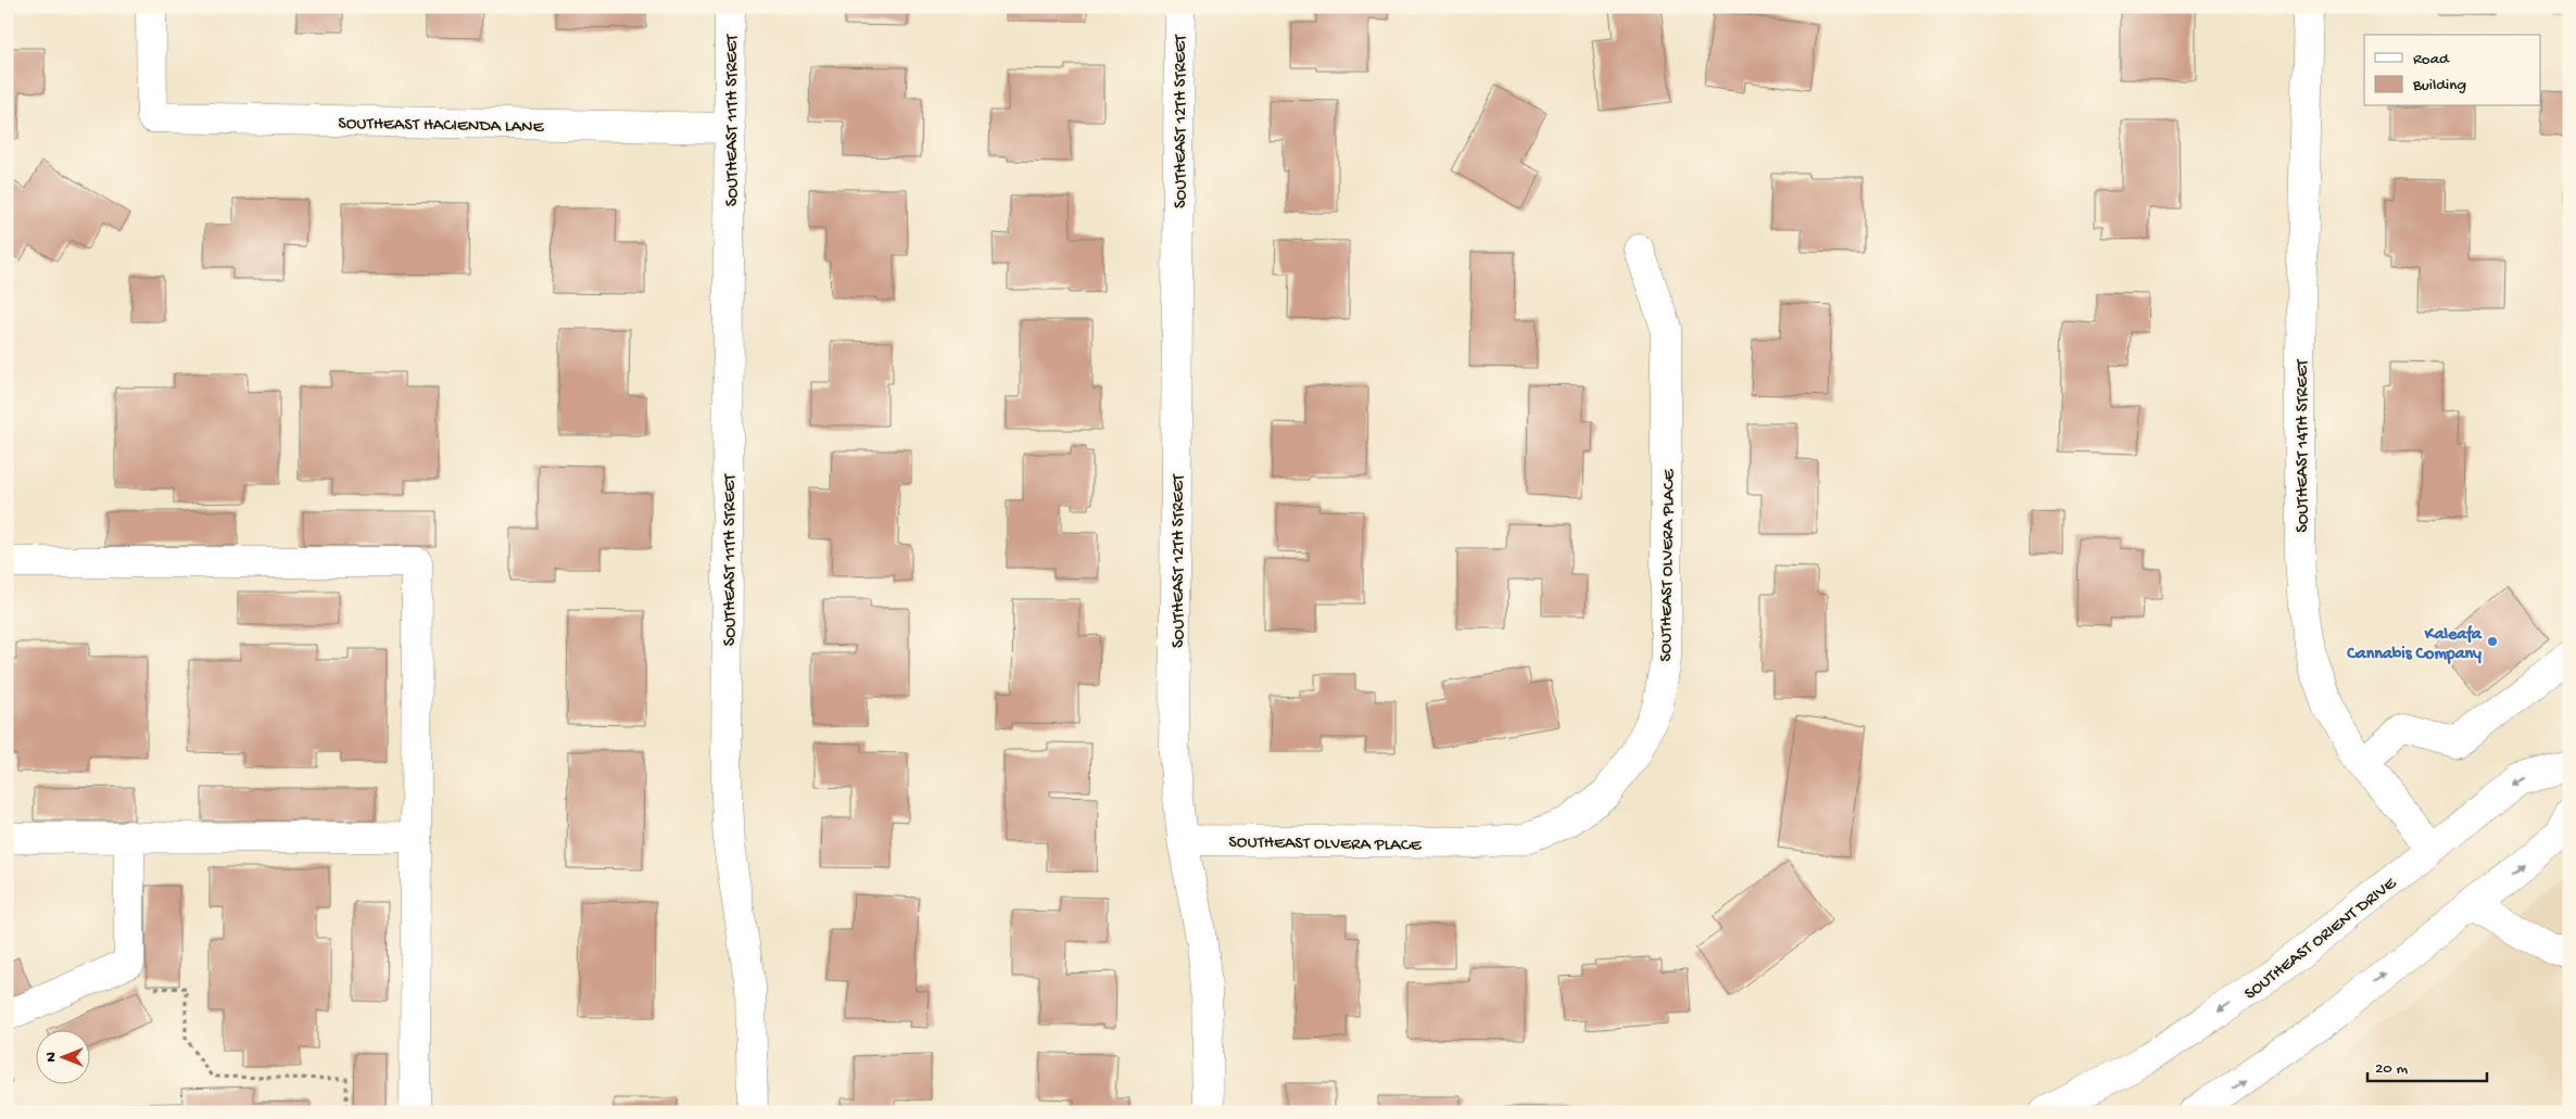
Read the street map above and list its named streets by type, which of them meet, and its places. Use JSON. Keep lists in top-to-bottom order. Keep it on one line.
{"streets":{"street":["SOUTHEAST 11TH STREET","SOUTHEAST 12TH STREET","SOUTHEAST HACIENDA LANE","SOUTHEAST 14TH STREET","SOUTHEAST OLVERA PLACE","SOUTHEAST ORIENT DRIVE"]},"crossings":[["SOUTHEAST 11TH STREET","SOUTHEAST HACIENDA LANE"],["SOUTHEAST 12TH STREET","SOUTHEAST OLVERA PLACE"],["SOUTHEAST 14TH STREET","SOUTHEAST ORIENT DRIVE"]],"places":["Kaleafa Cannabis Company"],"legend":["Road","Building"],"scale_bar":"20 m","north":"left"}
